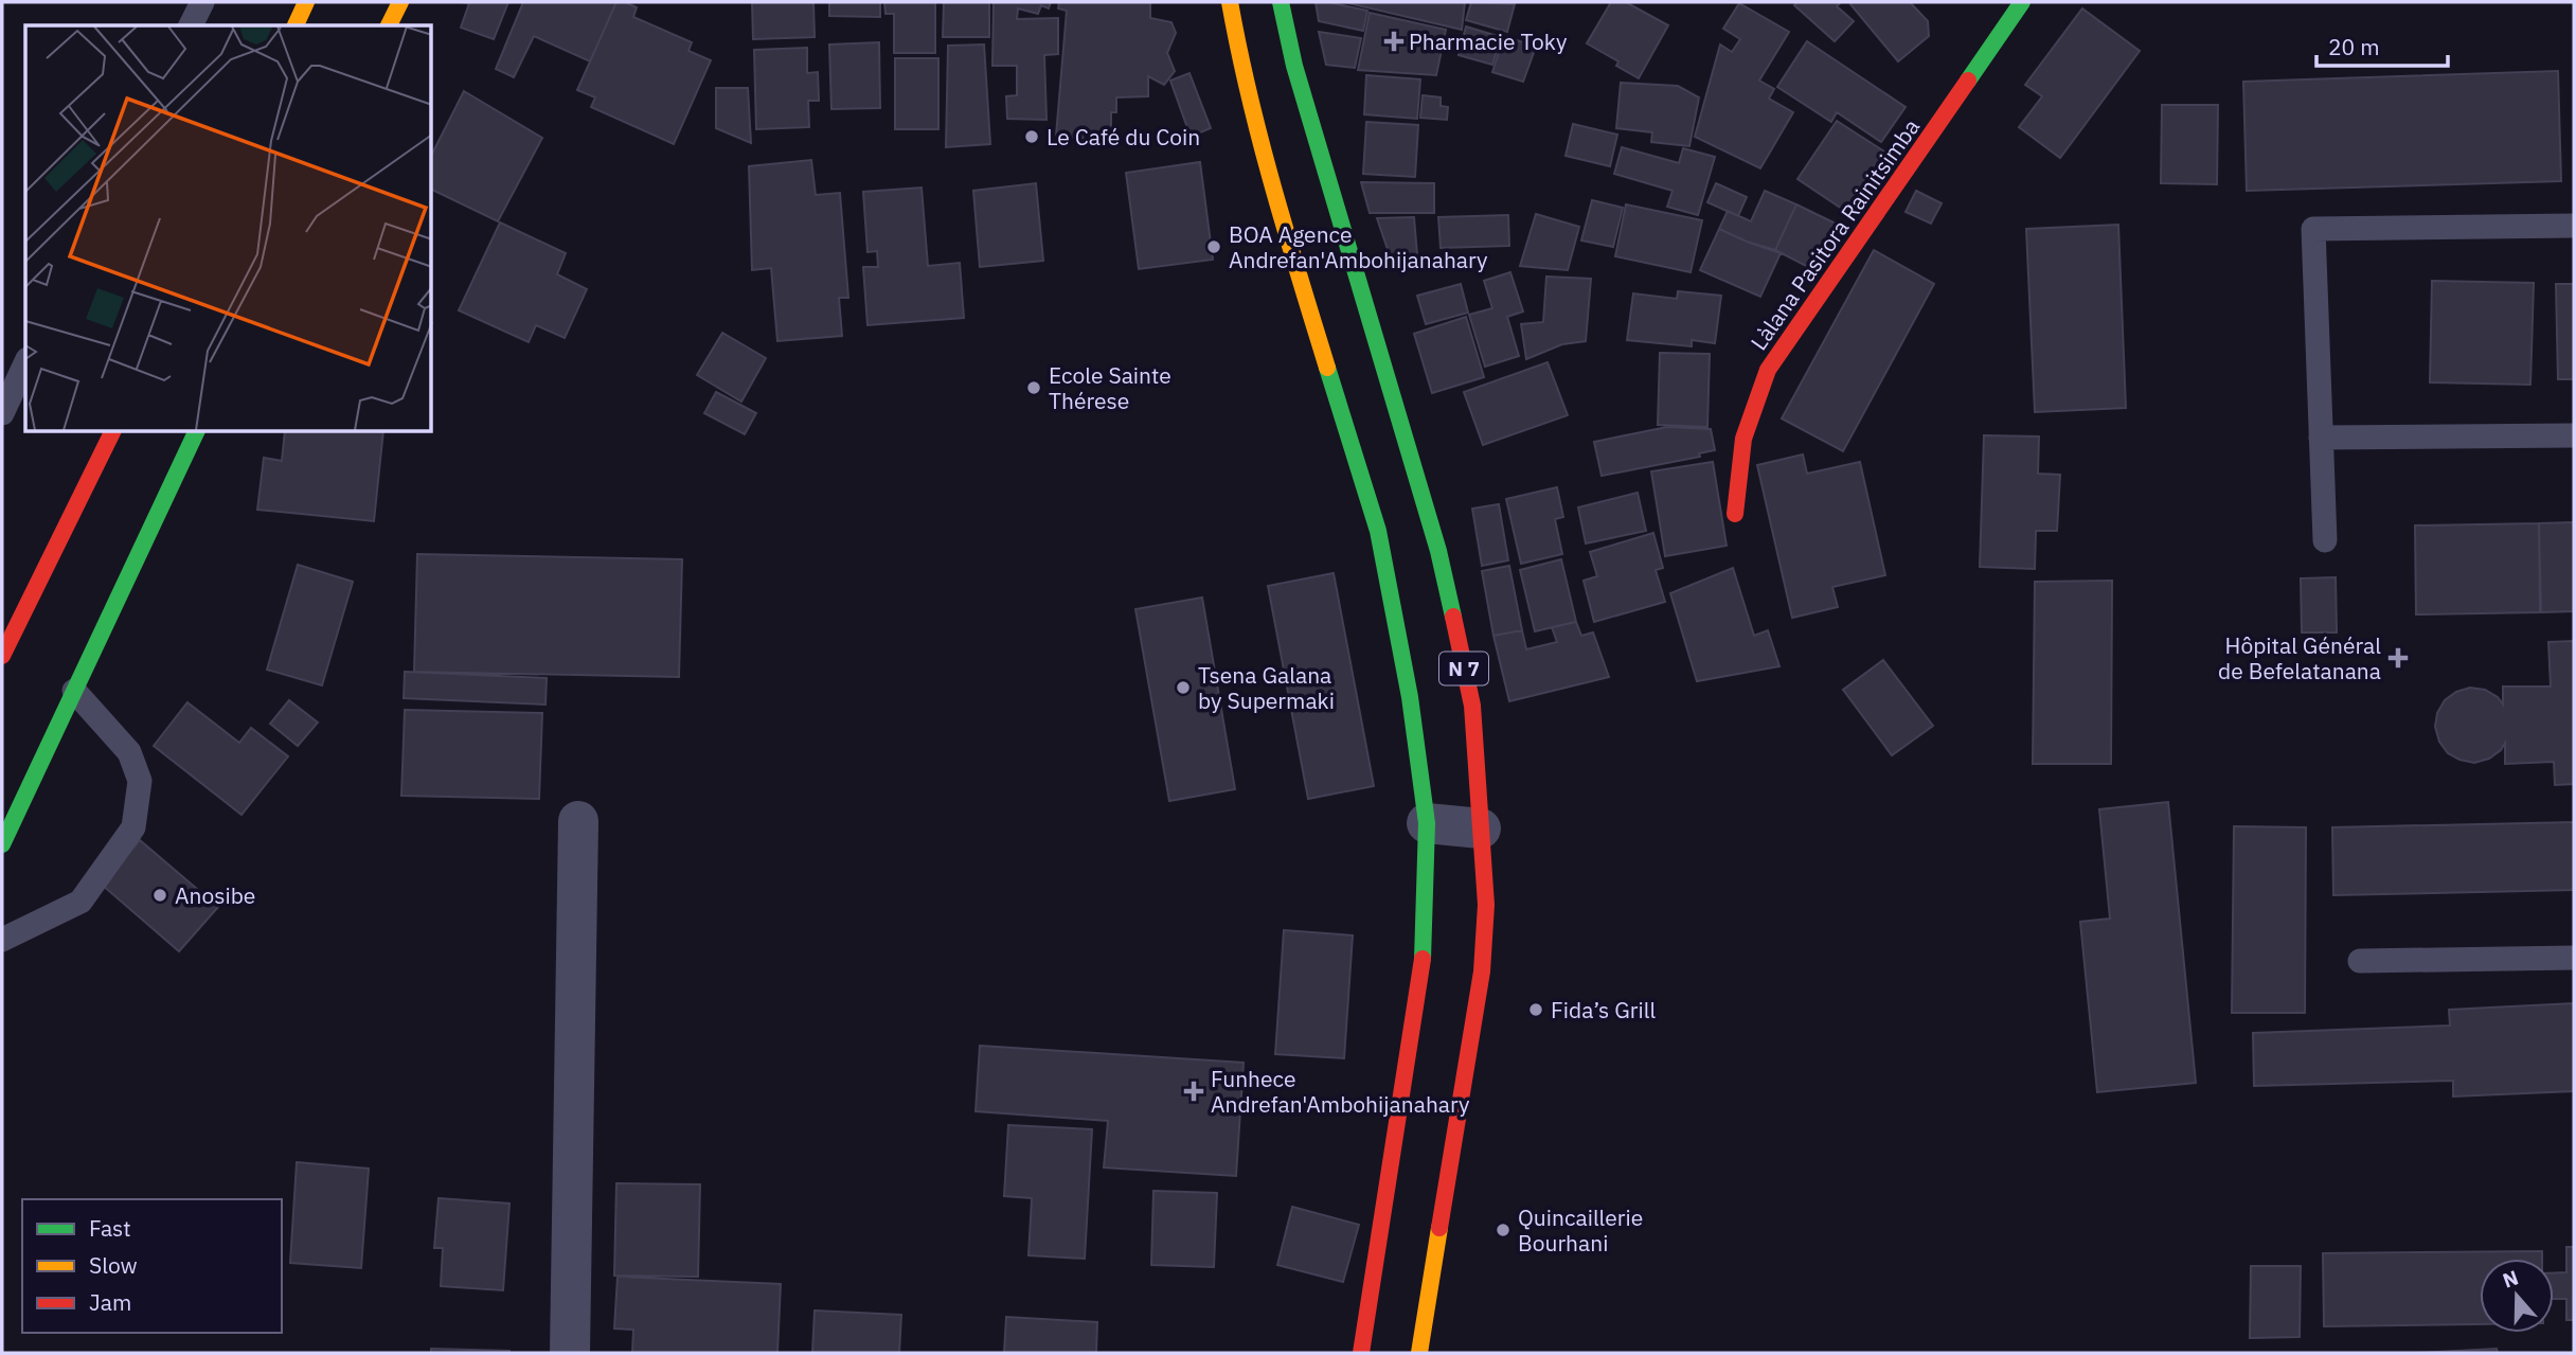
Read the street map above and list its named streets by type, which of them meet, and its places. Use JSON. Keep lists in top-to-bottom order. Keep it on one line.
{"streets":{"main road":["Làlana Pasitora Rainitsimba","N 7"]},"places":{"health":["Pharmacie Toky","Hôpital Général de Befelatanana","Funhece Andrefan'Ambohijanahary"],"other":["Le Café du Coin","BOA Agence Andrefan'Ambohijanahary","Ecole Sainte Thérese","Tsena Galana by Supermaki","Anosibe","Fida’s Grill","Quincaillerie Bourhani"]},"legend":["Fast","Slow","Jam"],"scale_bar":"20 m","north":"top"}
